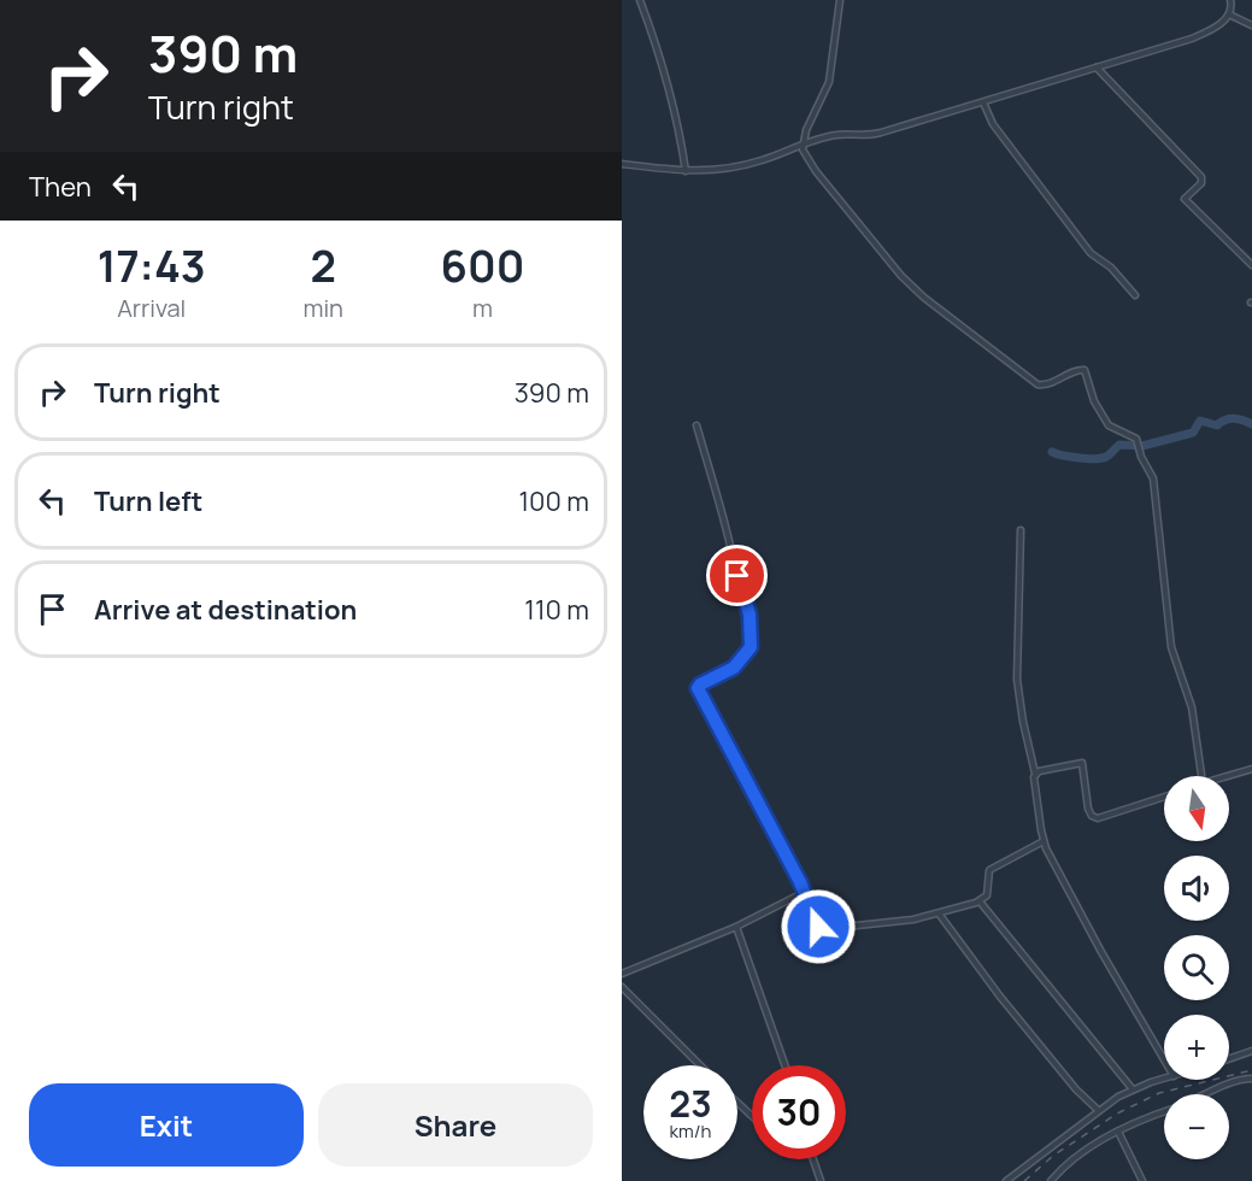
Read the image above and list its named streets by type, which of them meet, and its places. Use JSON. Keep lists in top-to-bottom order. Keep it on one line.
{"north":"bottom","page":{"turn":["390 m","Turn right"],"then":"Then","eta":["17:43","Arrival","2","min","600","m"],"list":[{"name":"Turn right","value":"390 m"},{"name":"Turn left","value":"100 m"},{"name":"Arrive at destination","value":"110 m"}],"map_buttons":["+","−"],"speed":"23 km/h","limit":"30","buttons":["Exit","Share"]}}
